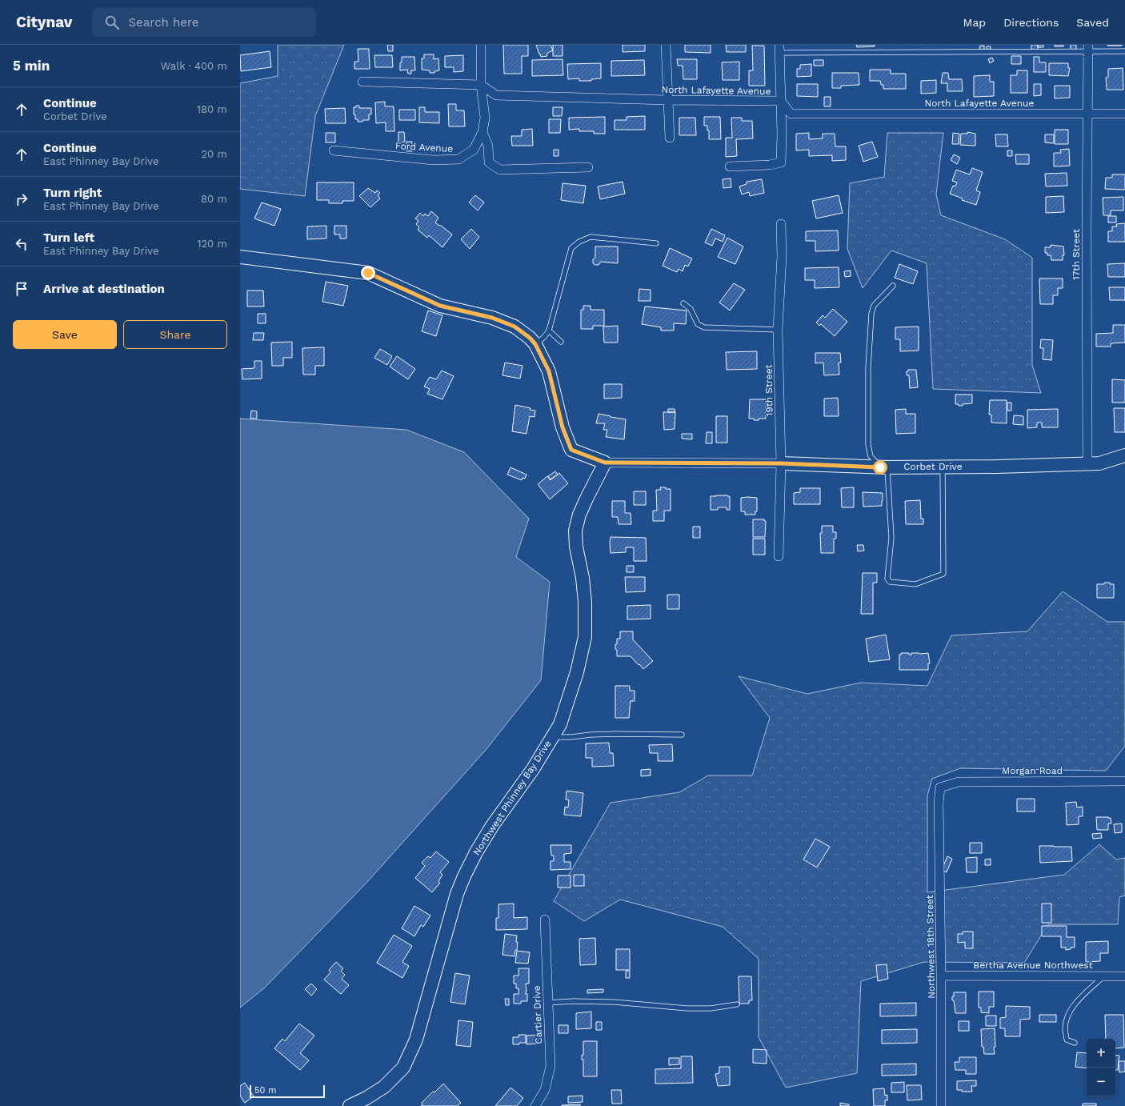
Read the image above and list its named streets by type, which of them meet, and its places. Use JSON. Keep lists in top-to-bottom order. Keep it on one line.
{"streets":{"street":["North Lafayette Avenue","Ford Avenue","17th Street","19th Street","Corbet Drive","Morgan Road","Northwest Phinney Bay Drive","Northwest 18th Street","Bertha Avenue Northwest","Cartier Drive"]},"crossings":[["North Lafayette Avenue","17th Street"],["17th Street","Corbet Drive"],["19th Street","Corbet Drive"],["Corbet Drive","Northwest Phinney Bay Drive"],["Morgan Road","Northwest 18th Street"],["Northwest 18th Street","Bertha Avenue Northwest"]],"scale_bar":"50 m","page":{"header":"Citynav","search":"Search here","nav":["Map","Directions","Saved"],"heading":["5 min","Walk · 400 m"],"list":[["Continue","Corbet Drive","180 m"],["Continue","East Phinney Bay Drive","20 m"],["Turn right","East Phinney Bay Drive","80 m"],["Turn left","East Phinney Bay Drive","120 m"],"Arrive at destination"],"buttons":["Save","Share"],"map_buttons":["+","−"],"scale":"50 m"}}
